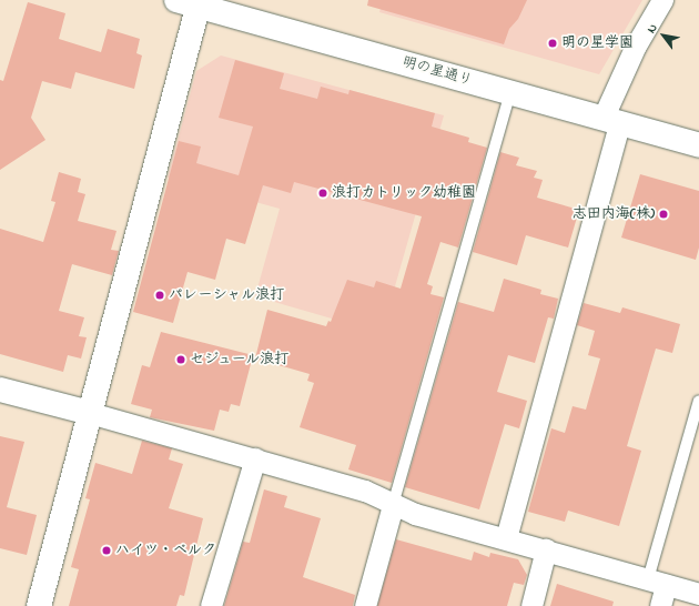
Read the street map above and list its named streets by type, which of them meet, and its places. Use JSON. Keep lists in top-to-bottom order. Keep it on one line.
{"streets":{"street":["明の星通り"]},"places":["明の星学園","浪打カトリック幼稚園","志田内海(株)","パレーシャル浪打","セジュール浪打","ハイツ・ベルク"],"north":"top left"}
